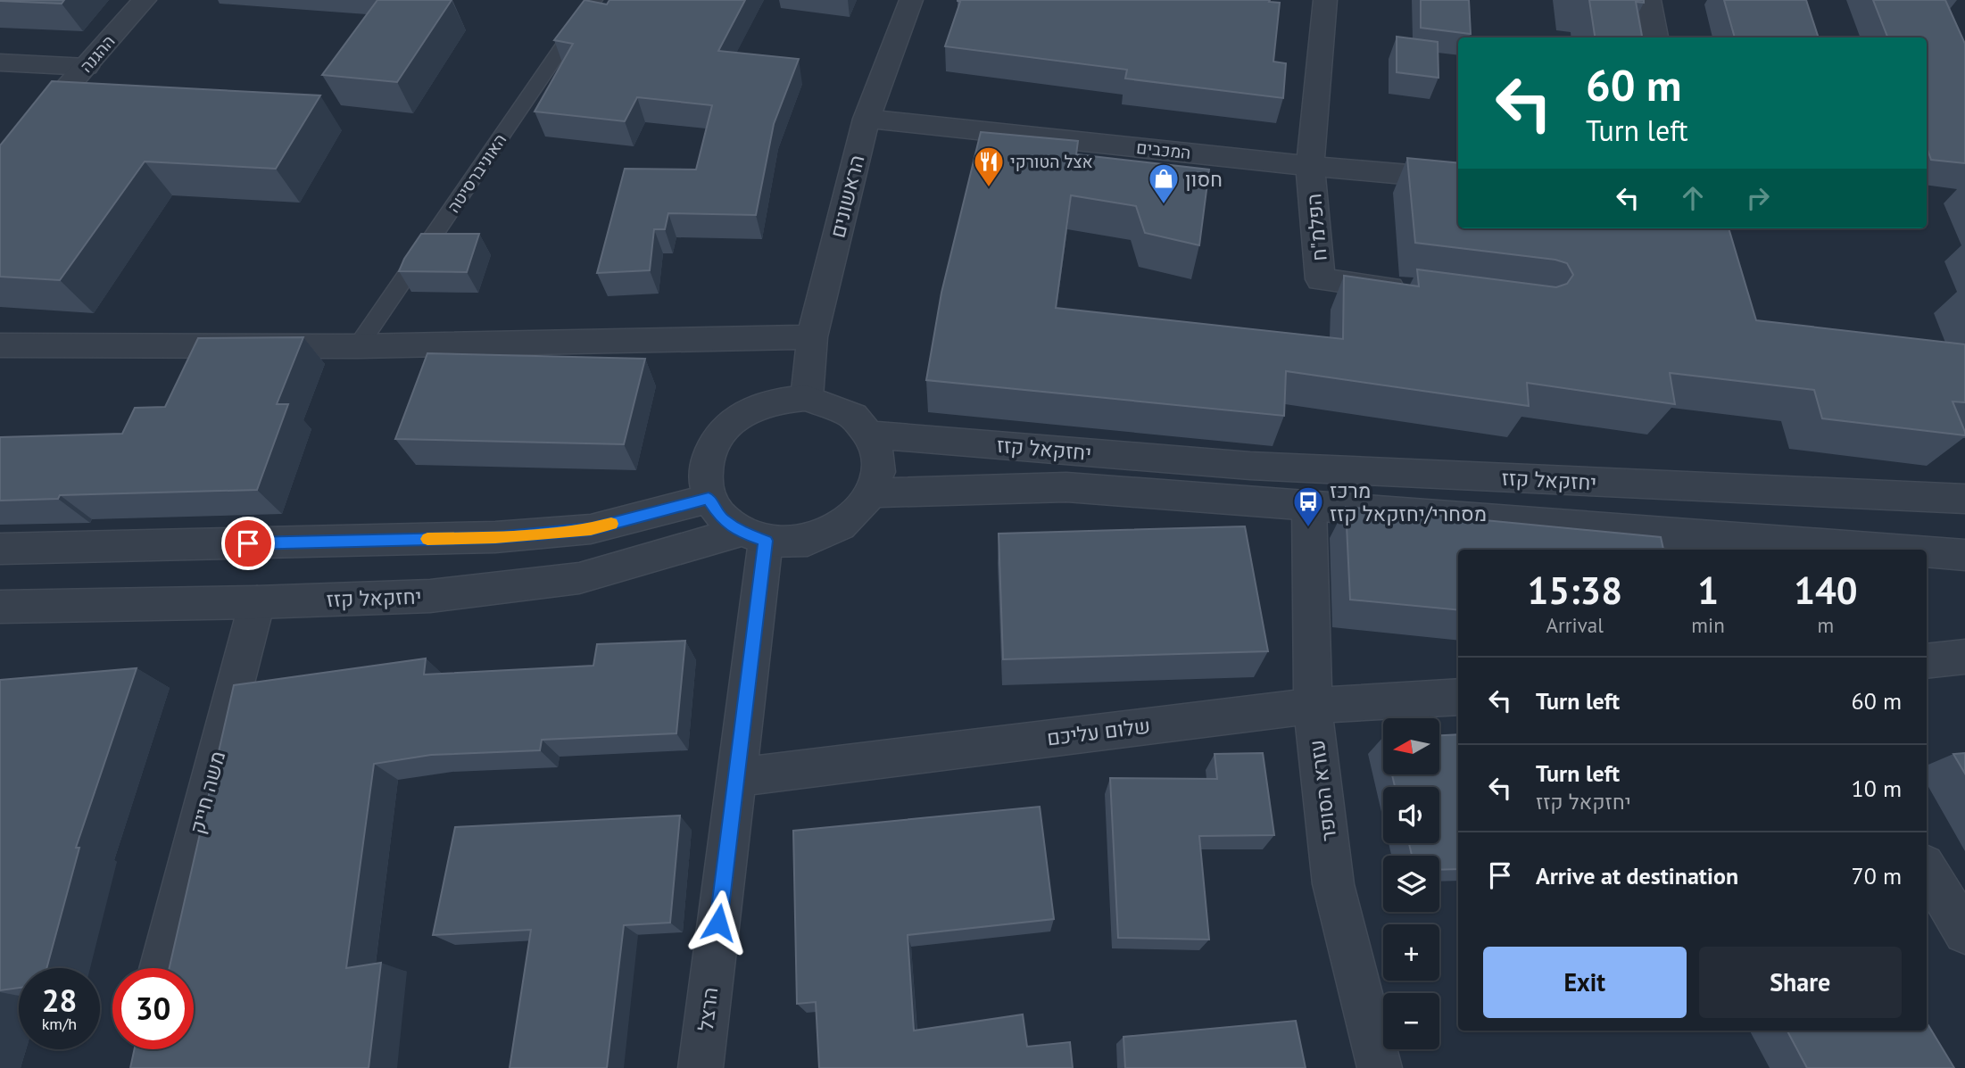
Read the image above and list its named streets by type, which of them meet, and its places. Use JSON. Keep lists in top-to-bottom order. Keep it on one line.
{"streets":{"street":["ההגנה","המכבים","הראשונים","הפלמ\"ח","יחזקאל קזז","שלום עליכם","עזרא הסופר","משה חייק","הרצל"],"lane":["האוניברסיטה"]},"crossings":[["המכבים","הראשונים"],["המכבים","הפלמ\"ח"],["הראשונים","יחזקאל קזז"],["הראשונים","הרצל"],["יחזקאל קזז","עזרא הסופר"],["יחזקאל קזז","משה חייק"],["יחזקאל קזז","הרצל"],["שלום עליכם","עזרא הסופר"],["שלום עליכם","הרצל"]],"places":{"restaurant":["אצל הטורקי"],"shop":["חסון"],"bus stop":["מרכז מסחרי/יחזקאל קזז"]},"north":"left","page":{"turn":["60 m","Turn left"],"eta":["15:38","Arrival","1","min","140","m"],"list":[{"name":"Turn left","value":"60 m"},{"name":"Turn left","note":"יחזקאל קזז","value":"10 m"},{"name":"Arrive at destination","value":"70 m"}],"map_buttons":["+","−"],"buttons":["Exit","Share"],"speed":"28 km/h","limit":"30"}}
